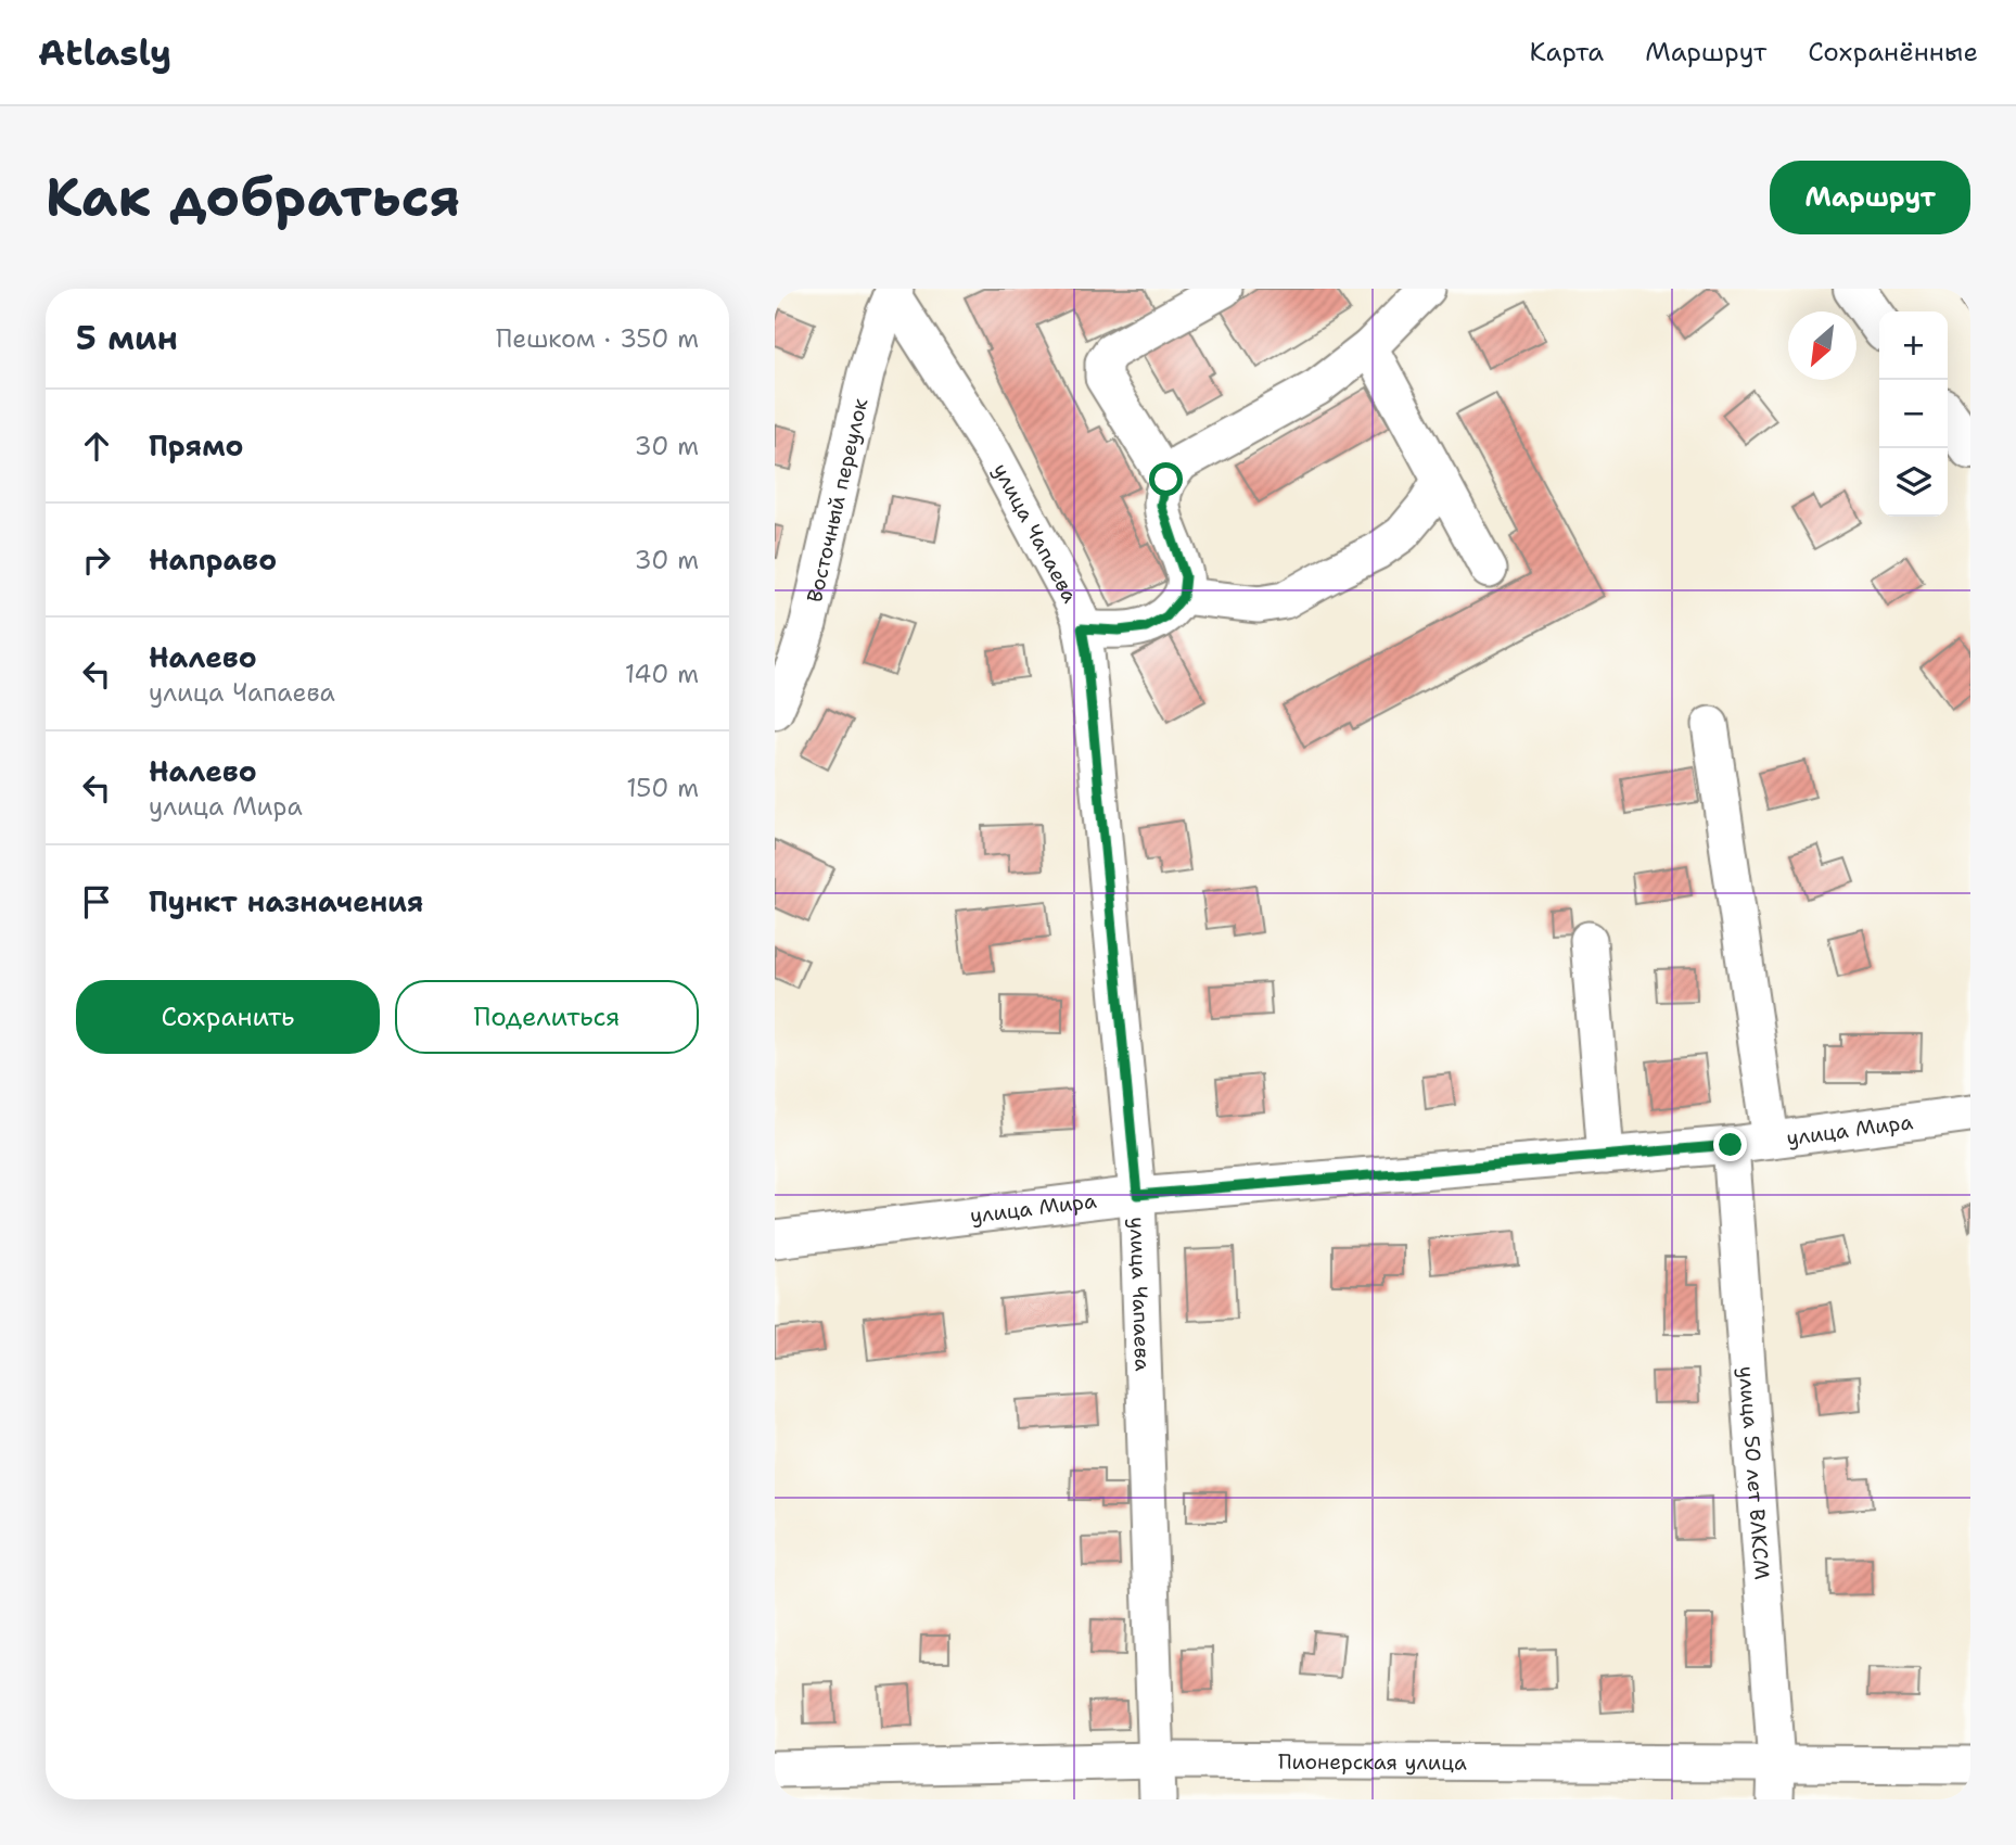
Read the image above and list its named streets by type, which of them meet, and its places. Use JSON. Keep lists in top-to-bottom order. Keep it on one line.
{"streets":{"street":["Восточный переулок","улица Чапаева","улица Мира","улица 50 лет ВЛКСМ","Пионерская улица"]},"crossings":[["Восточный переулок","улица Чапаева"],["улица Чапаева","улица Мира"],["улица Чапаева","Пионерская улица"],["улица Мира","улица 50 лет ВЛКСМ"],["улица 50 лет ВЛКСМ","Пионерская улица"]],"north":"bottom left","page":{"header":"Atlasly","nav":["Карта","Маршрут","Сохранённые"],"buttons":["Маршрут",["Сохранить","Поделиться"]],"title":"Как добраться","heading":["5 мин","Пешком · 350 m"],"map_buttons":["+","−"],"list":[["Прямо","30 m"],["Направо","30 m"],["Налево","улица Чапаева","140 m"],["Налево","улица Мира","150 m"],"Пункт назначения"]}}
